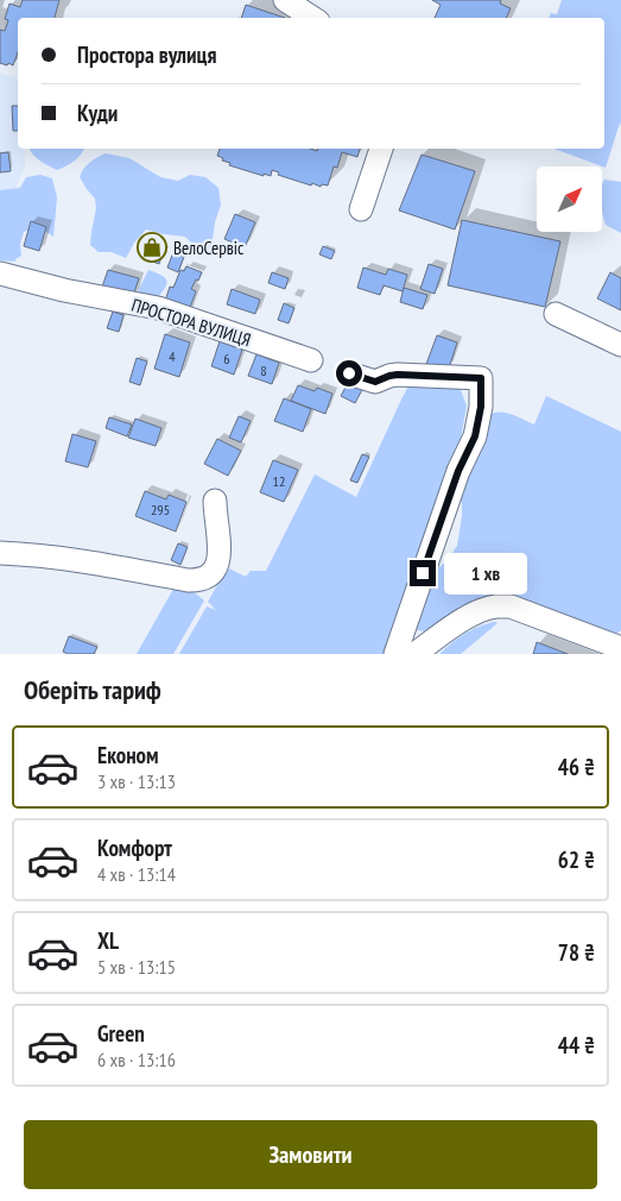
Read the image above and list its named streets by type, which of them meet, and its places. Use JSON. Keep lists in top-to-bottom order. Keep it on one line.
{"streets":{"street":["ПРОСТОРА ВУЛИЦЯ"]},"places":{"shop":["ВелоСервіс"]},"house_numbers":["4","6","8","12","295"],"north":"top right","page":{"banner":["Простора вулиця","Куди"],"bubble":"1 хв","heading":"Оберіть тариф","list":[{"name":"Економ","note":"3 хв · 13:13","value":"46 ₴"},{"name":"Комфорт","note":"4 хв · 13:14","value":"62 ₴"},{"name":"XL","note":"5 хв · 13:15","value":"78 ₴"},{"name":"Green","note":"6 хв · 13:16","value":"44 ₴"}],"buttons":"Замовити"}}
